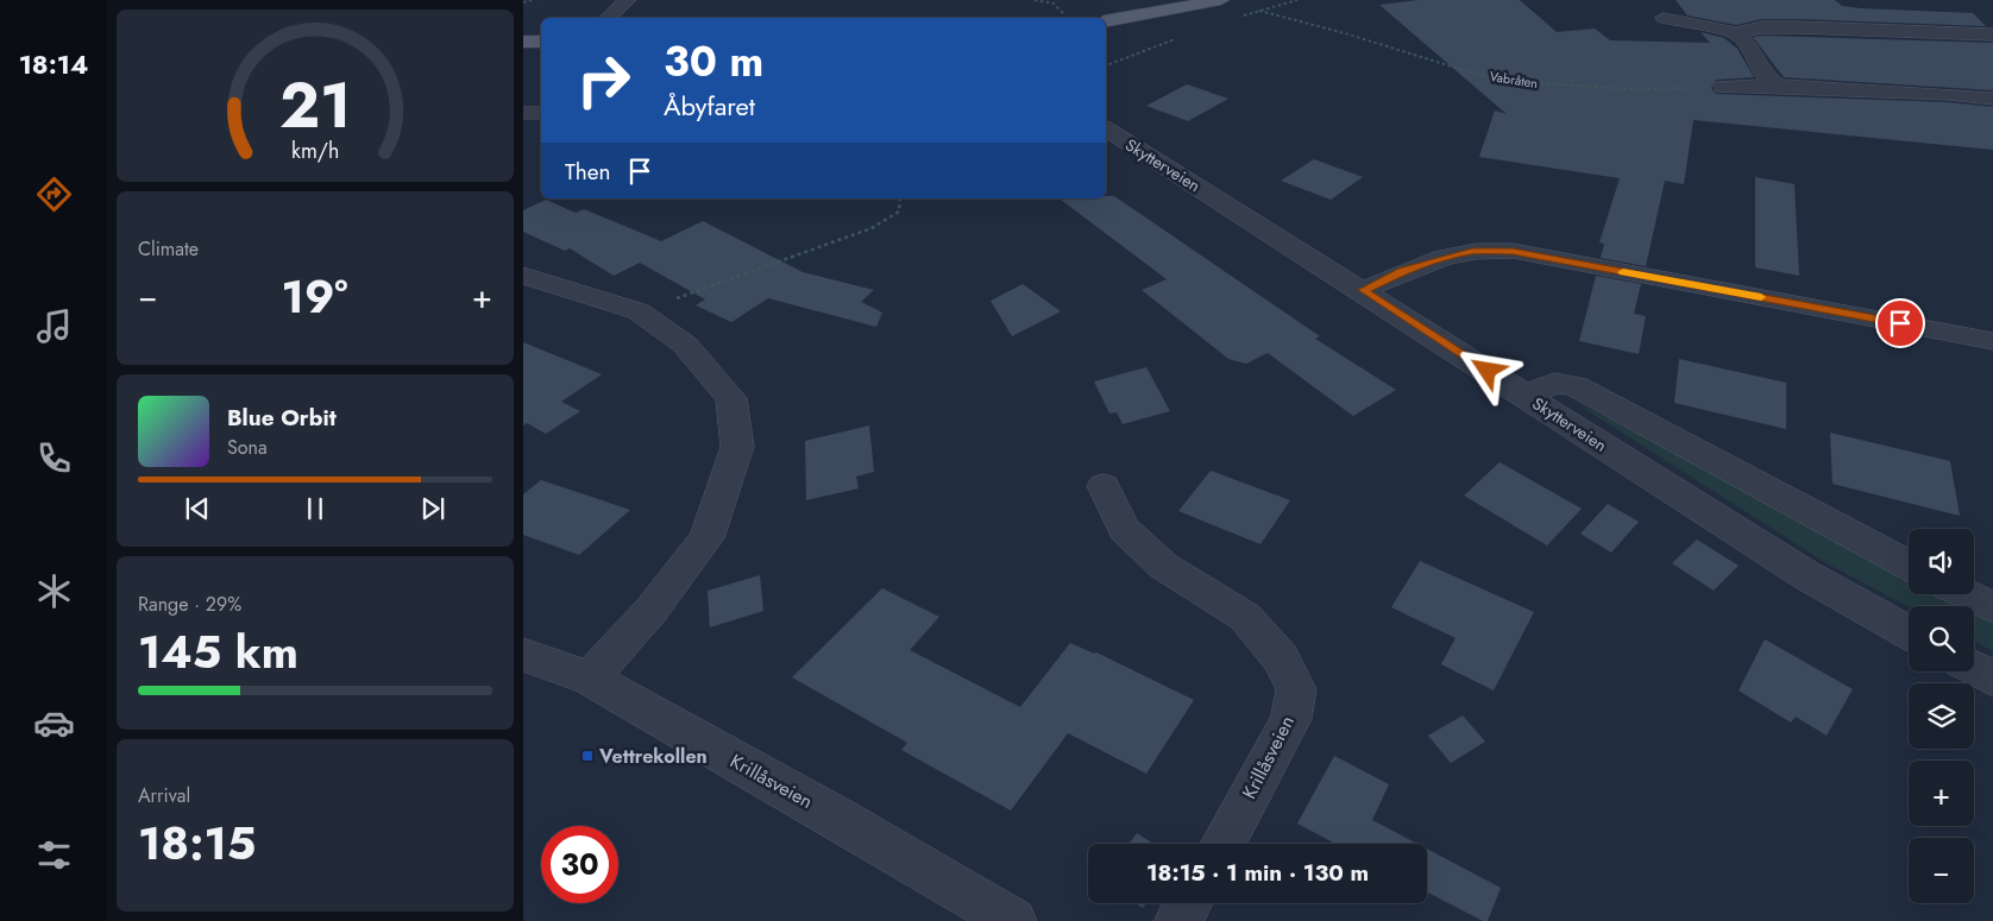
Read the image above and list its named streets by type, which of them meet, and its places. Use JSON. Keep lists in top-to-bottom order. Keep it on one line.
{"streets":{"street":["Skytterveien","Krillåsveien"],"path":["Vabråten"]},"places":{"transit":["Vettrekollen"]},"page":{"tabs":"18:14","turn":["30 m","Åbyfaret"],"then":"Then","tile":["Climate",["Range · 29%","145 km"],["Arrival","18:15"]],"heat":["−","19°","+"],"song":["Blue Orbit","Sona"],"map_buttons":["+","−"],"limit":"30","trip":"18:15 · 1 min · 130 m","gauge":["21","km/h"]}}
